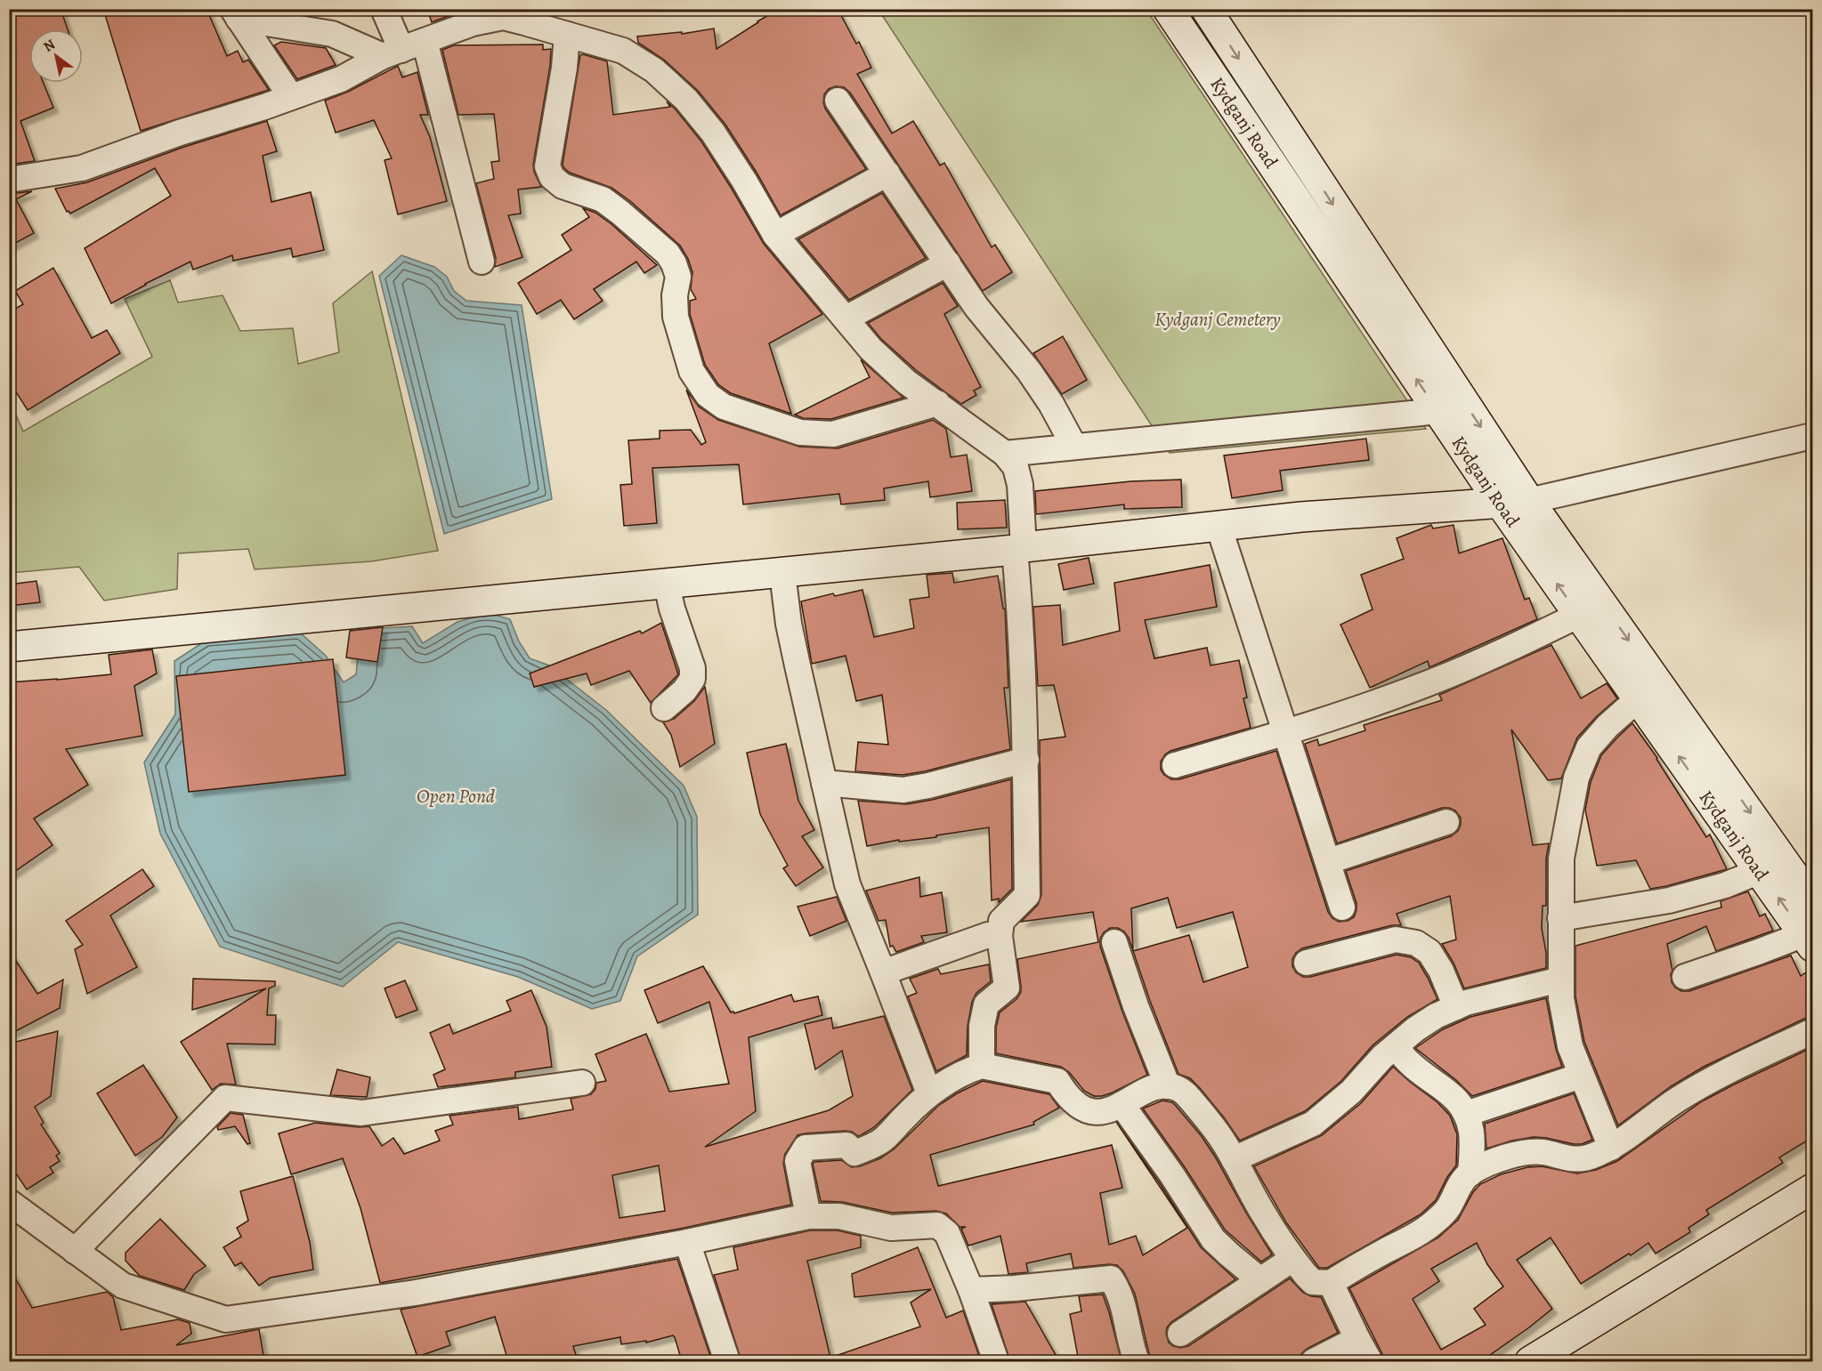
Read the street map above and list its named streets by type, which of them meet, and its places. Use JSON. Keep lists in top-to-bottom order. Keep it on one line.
{"streets":{"main road":["Kydganj Road"]},"water":["Open Pond"],"parks":["Kydganj Cemetery"],"north":"top left"}
